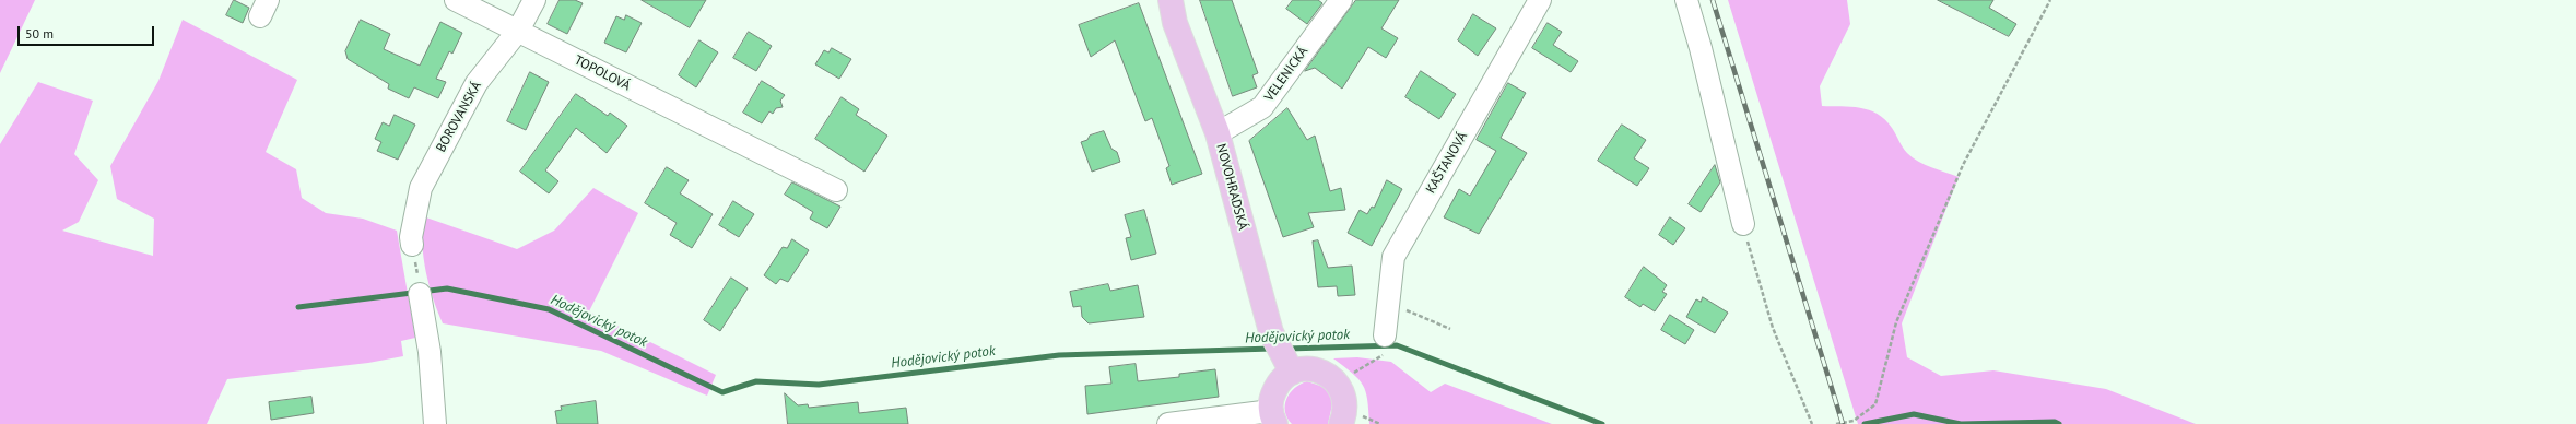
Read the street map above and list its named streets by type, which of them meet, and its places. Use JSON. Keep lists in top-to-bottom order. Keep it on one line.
{"streets":{"main road":["NOVOHRADSKÁ"],"street":["TOPOLOVÁ","VELENICKÁ","BOROVANSKÁ","KAŠTANOVÁ"]},"crossings":[["TOPOLOVÁ","BOROVANSKÁ"],["VELENICKÁ","NOVOHRADSKÁ"]],"water":["Hodějovický potok"],"scale_bar":"50 m"}
